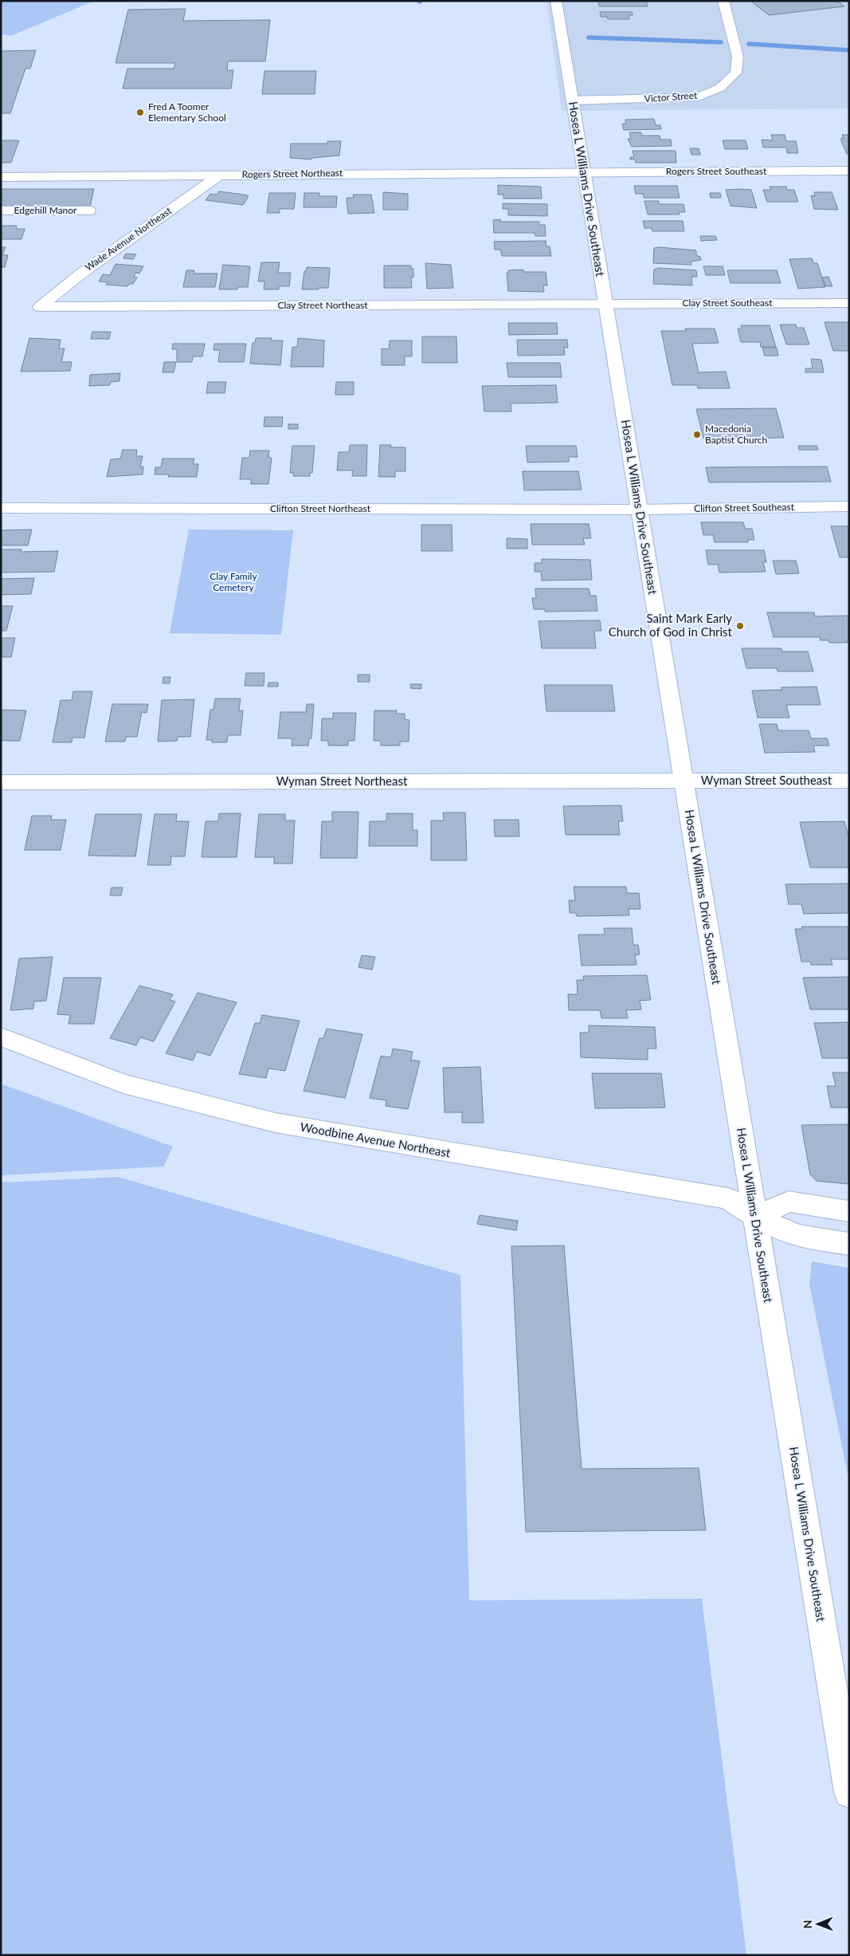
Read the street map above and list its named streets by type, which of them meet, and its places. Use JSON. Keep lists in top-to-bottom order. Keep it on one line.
{"streets":{"street":["Victor Street","Rogers Street Southeast","Rogers Street Northeast","Hosea L Williams Drive Southeast","Edgehill Manor","Wade Avenue Northeast","Clay Street Southeast","Clay Street Northeast","Clifton Street Southeast","Clifton Street Northeast","Wyman Street Southeast","Wyman Street Northeast","Woodbine Avenue Northeast"]},"crossings":[["Victor Street","Hosea L Williams Drive Southeast"],["Rogers Street Southeast","Rogers Street Northeast"],["Rogers Street Southeast","Hosea L Williams Drive Southeast"],["Rogers Street Northeast","Hosea L Williams Drive Southeast"],["Rogers Street Northeast","Wade Avenue Northeast"],["Hosea L Williams Drive Southeast","Clay Street Southeast"],["Hosea L Williams Drive Southeast","Clay Street Northeast"],["Hosea L Williams Drive Southeast","Clifton Street Southeast"],["Hosea L Williams Drive Southeast","Clifton Street Northeast"],["Hosea L Williams Drive Southeast","Wyman Street Southeast"],["Hosea L Williams Drive Southeast","Wyman Street Northeast"],["Hosea L Williams Drive Southeast","Woodbine Avenue Northeast"],["Wade Avenue Northeast","Clay Street Northeast"],["Clay Street Southeast","Clay Street Northeast"],["Clifton Street Southeast","Clifton Street Northeast"],["Wyman Street Southeast","Wyman Street Northeast"]],"parks":["Clay Family Cemetery"],"places":["Fred A Toomer Elementary School","Macedonia Baptist Church","Saint Mark Early Church of God in Christ"],"north":"left"}
